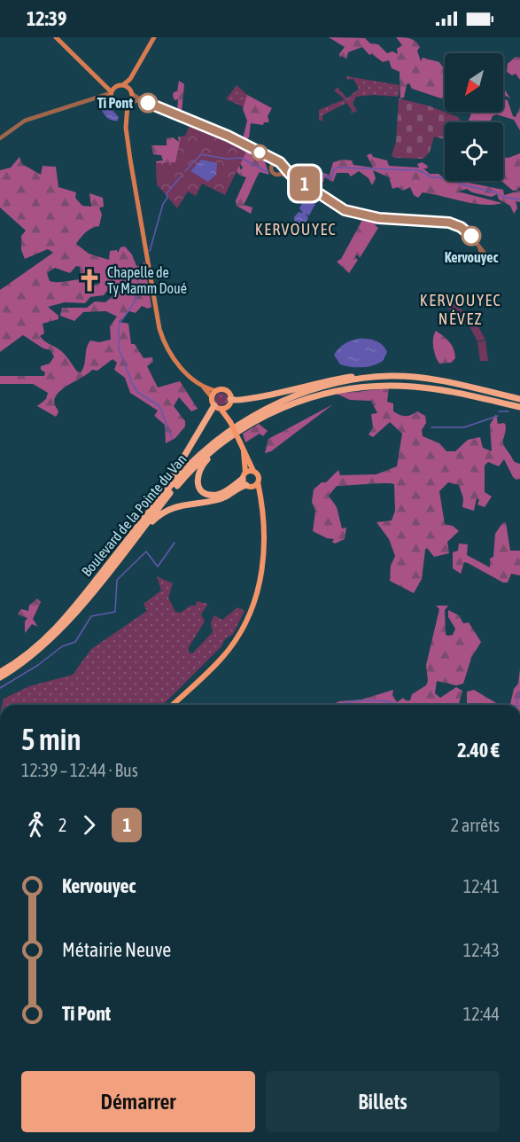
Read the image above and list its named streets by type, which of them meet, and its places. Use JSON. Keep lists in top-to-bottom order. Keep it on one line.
{"streets":{"highway":["Boulevard de la Pointe du Van"]},"districts":["KERVOUYEC","KERVOUYEC NÉVEZ"],"places":{"other":["Ti Pont","Kervouyec"],"church":["Chapelle de Ty Mamm Doué"]},"lines":["bus line 1"],"north":"bottom left","page":{"status":"12:39","on_map":"1","heading":["5 min","12:39 – 12:44 · Bus","2.40 €"],"legs":["2","1","2 arrêts"],"list":[{"name":"Kervouyec","value":"12:41"},{"name":"Métairie Neuve","value":"12:43"},{"name":"Ti Pont","value":"12:44"}],"buttons":["Démarrer","Billets"]}}
